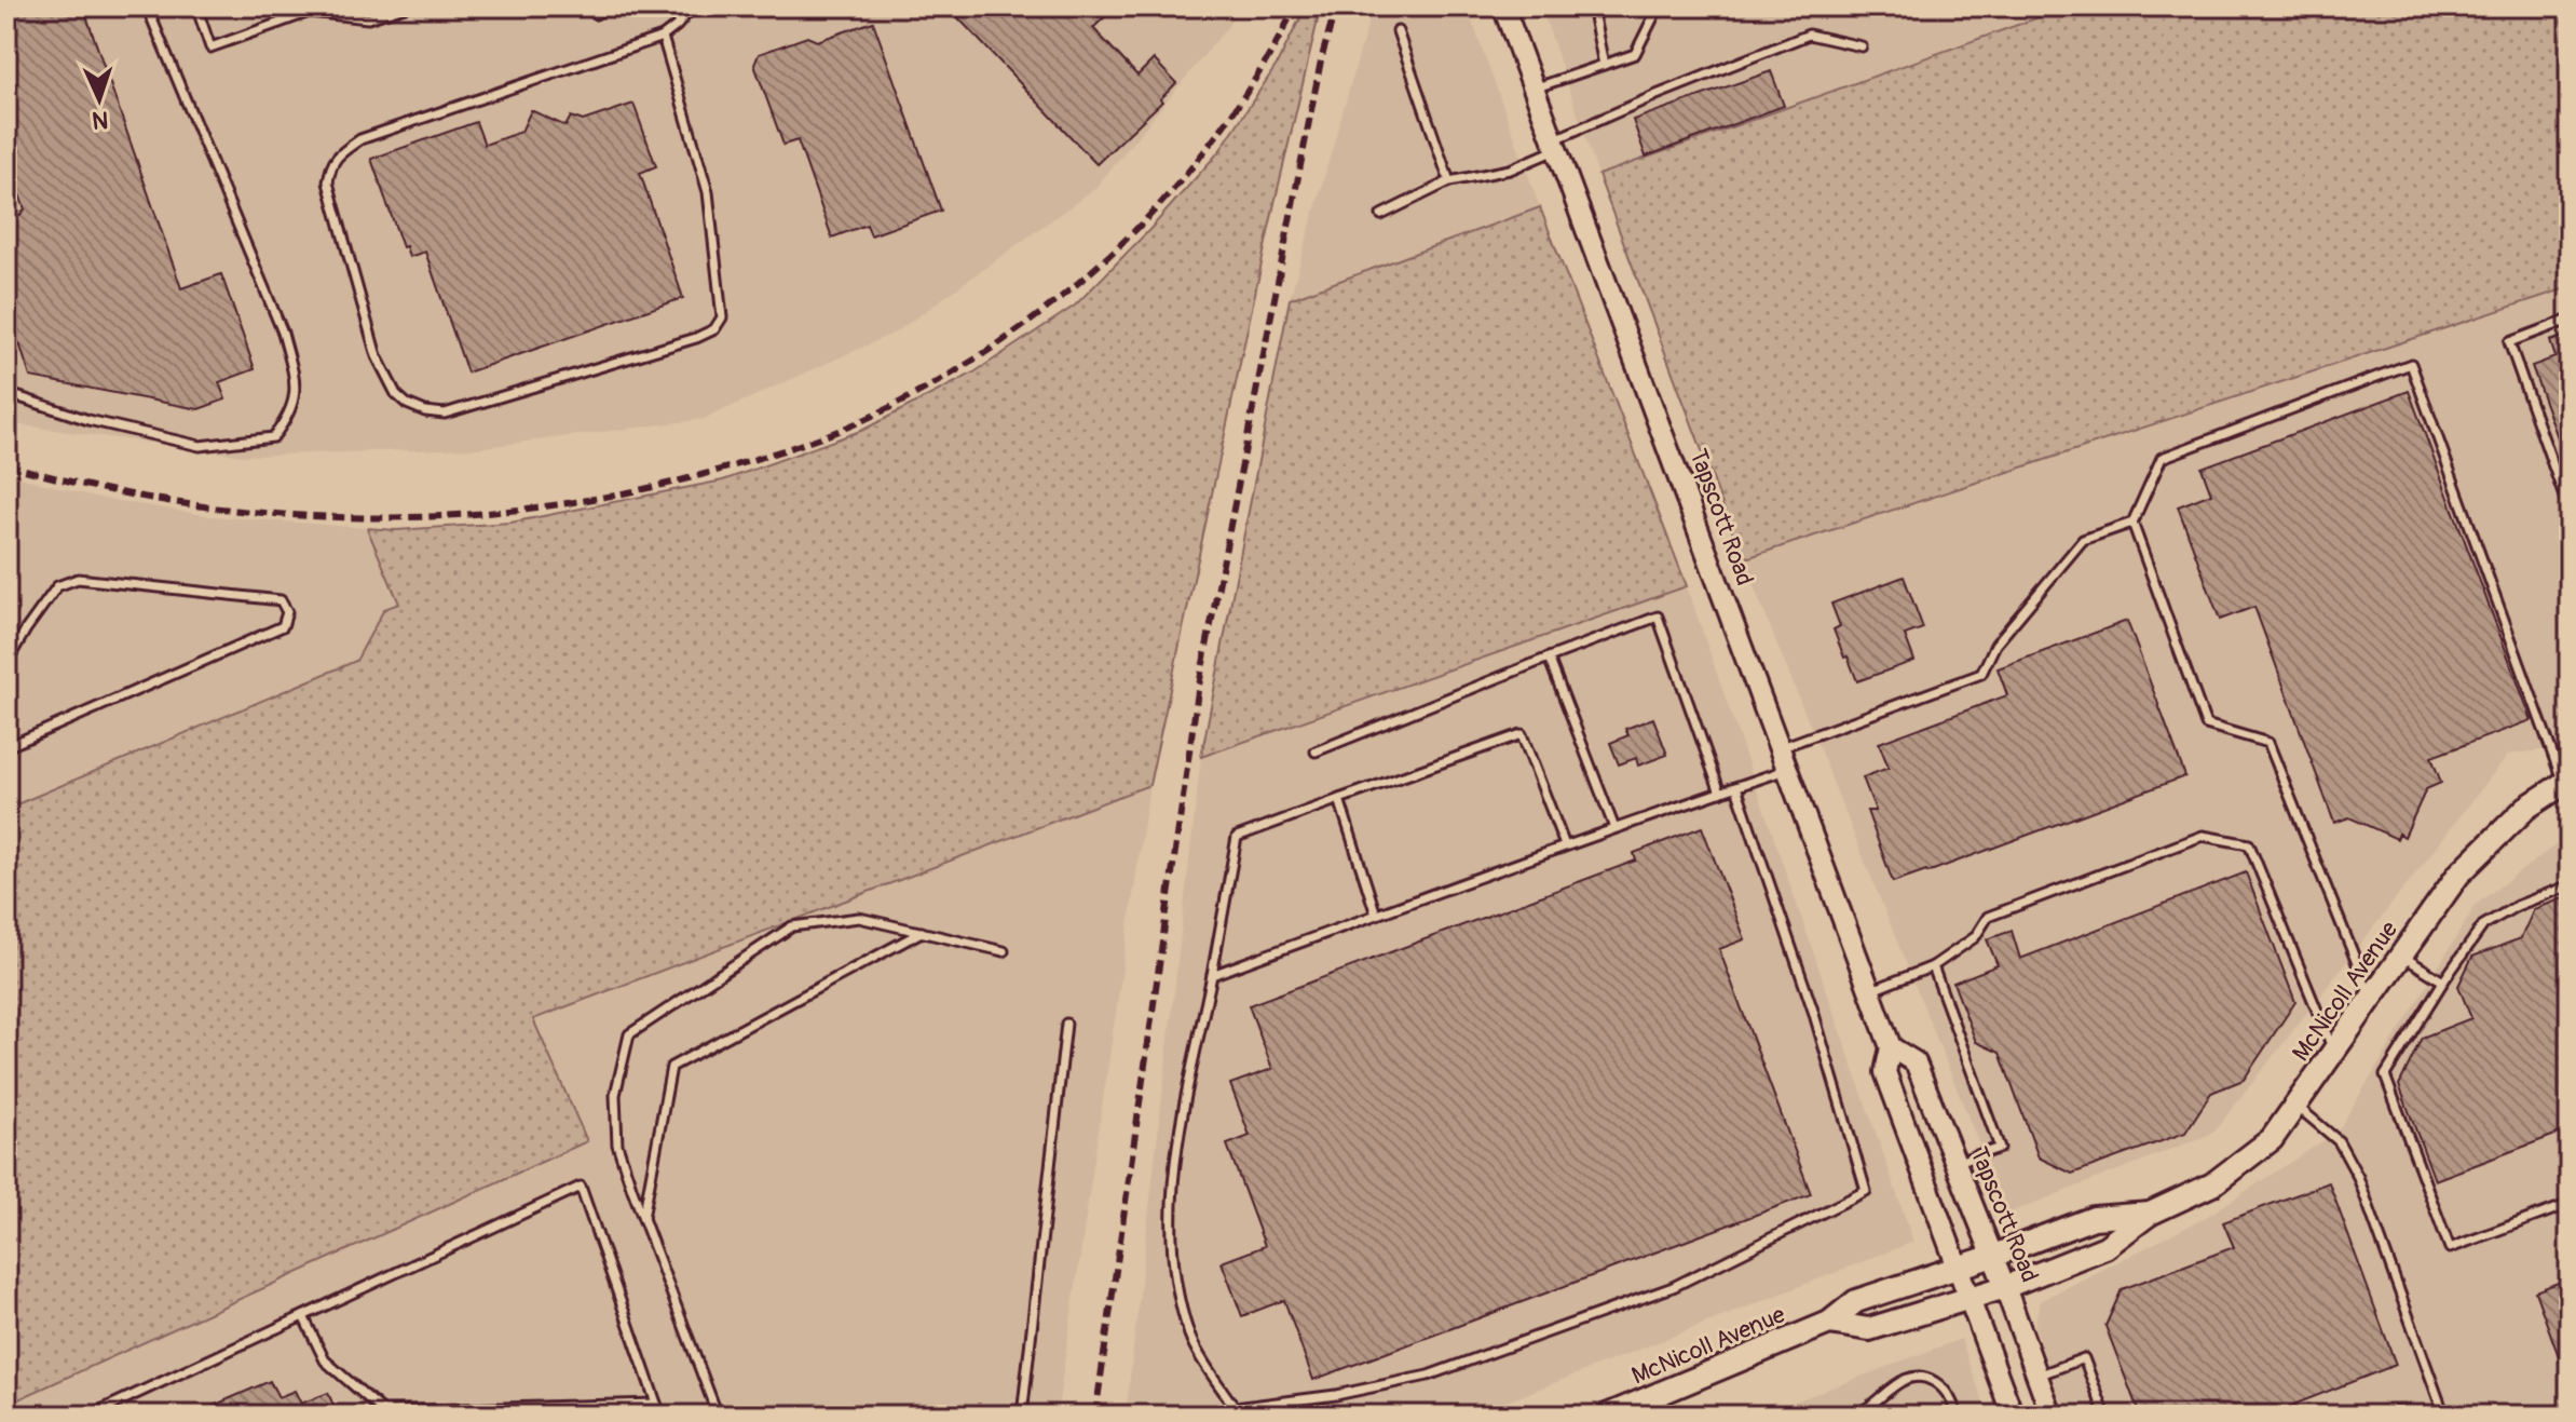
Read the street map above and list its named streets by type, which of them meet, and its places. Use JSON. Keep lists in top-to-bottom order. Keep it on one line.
{"streets":{"main road":["McNicoll Avenue"],"street":["Tapscott Road"]},"crossings":[["Tapscott Road","McNicoll Avenue"]],"north":"bottom"}
